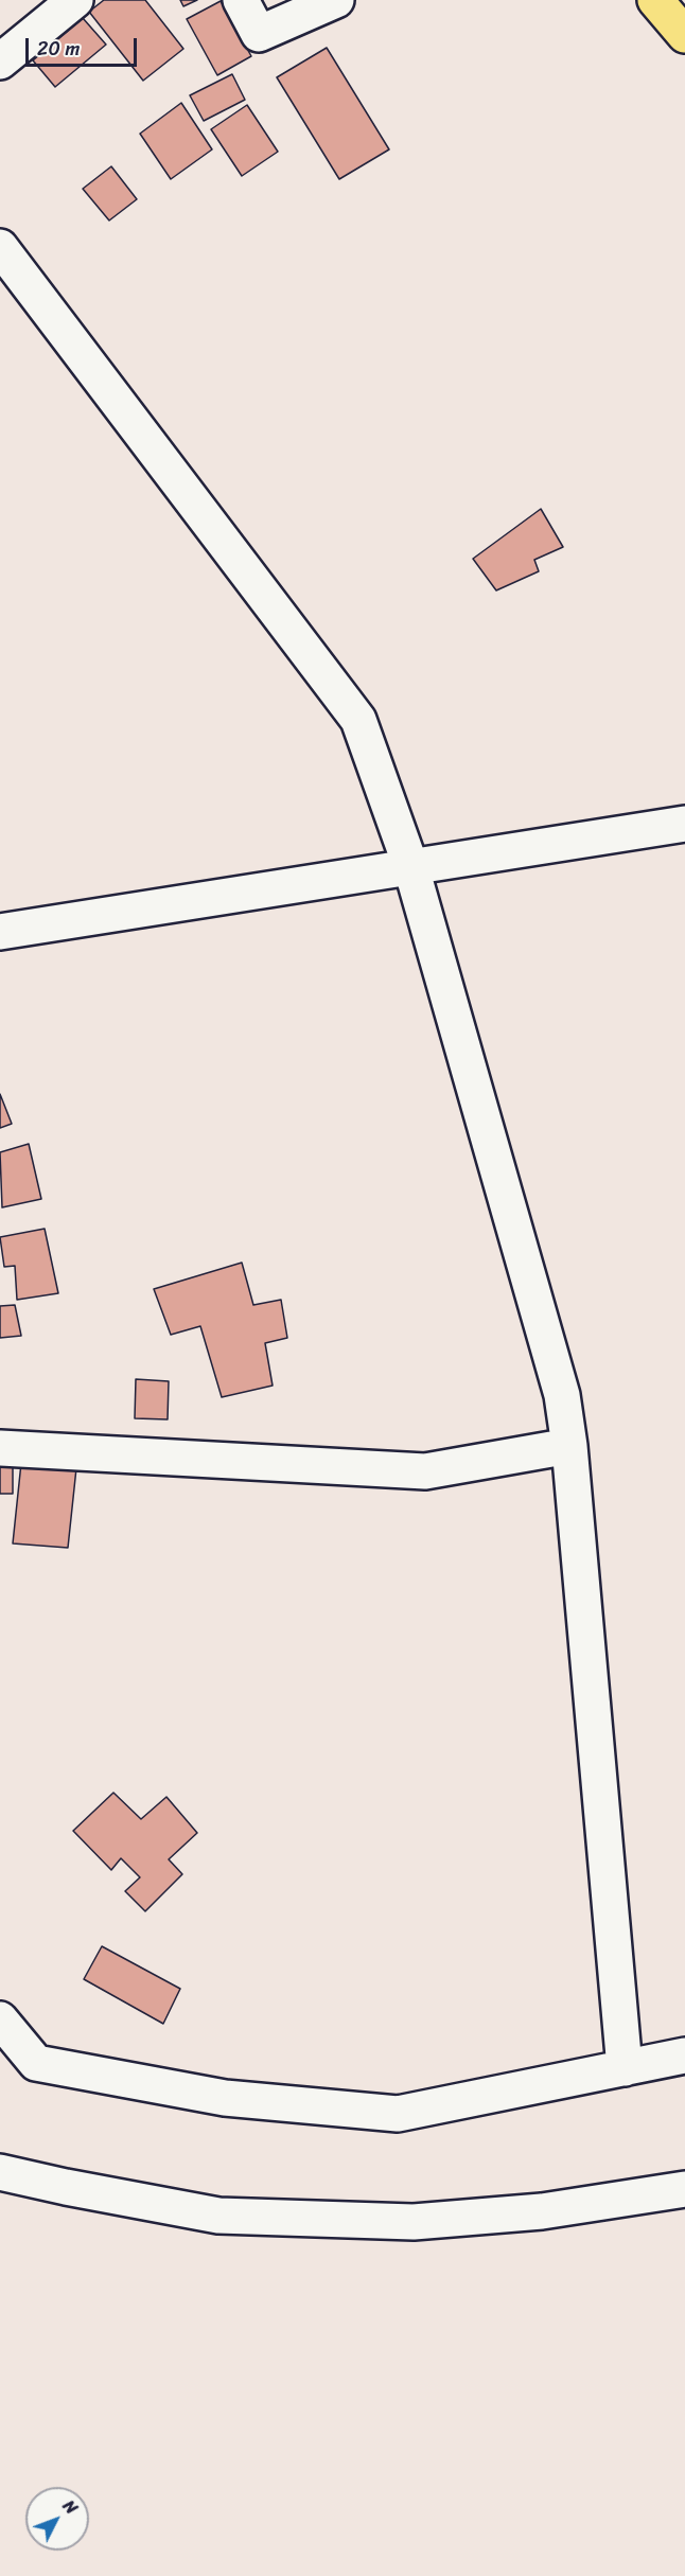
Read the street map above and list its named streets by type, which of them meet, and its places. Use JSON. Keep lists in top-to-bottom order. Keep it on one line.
{"scale_bar":"20 m","north":"top right"}
